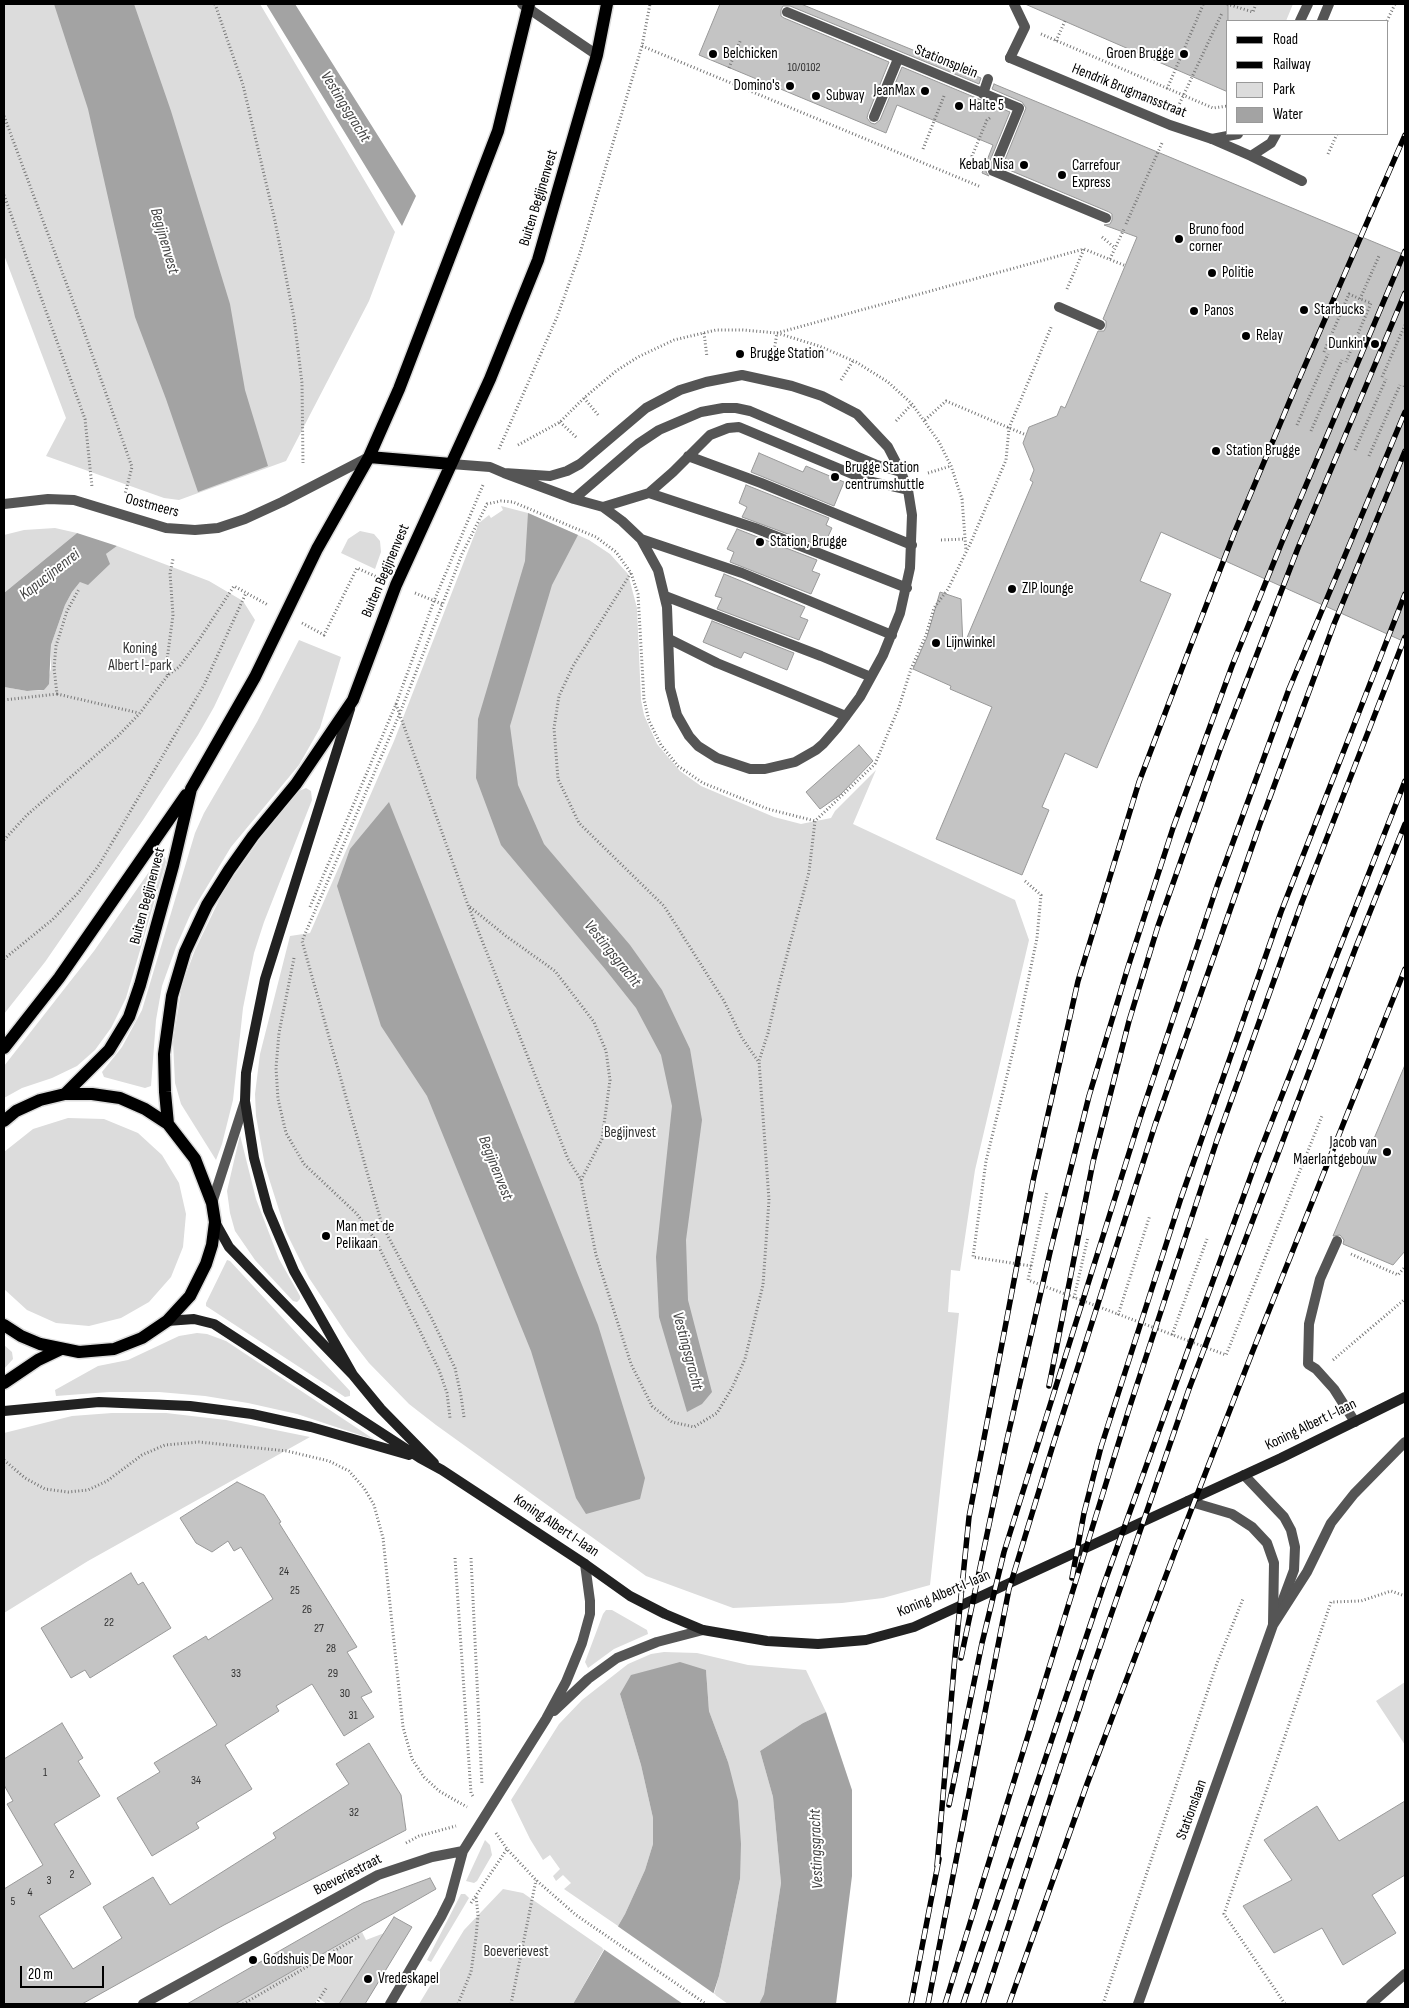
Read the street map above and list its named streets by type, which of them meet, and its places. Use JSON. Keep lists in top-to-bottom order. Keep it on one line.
{"streets":{"main road":["Buiten Begijnenvest","Koning Albert I-laan"],"street":["Stationsplein","Hendrik Brugmansstraat","Oostmeers","Stationslaan","Boeveriestraat"]},"crossings":[["Buiten Begijnenvest","Oostmeers"],["Koning Albert I-laan","Stationslaan"]],"water":["Vestingsgracht","Begijnenvest","Kapucijnenrei"],"parks":["Koning Albert I-park","Begijnvest","Boeverievest"],"places":["Belchicken","Groen Brugge","Domino's","JeanMax","Subway","Halte 5","Kebab Nisa","Carrefour Express","Bruno food corner","Politie","Starbucks","Panos","Relay","Dunkin'","Brugge Station","Station Brugge","Brugge Station centrumshuttle","Station, Brugge","ZIP lounge","Lijnwinkel","Jacob van Maerlantgebouw","Man met de Pelikaan","Godshuis De Moor","Vredeskapel"],"house_numbers":["10/0102","24","25","26","22","27","28","33","29","30","31","1","34","32","2","3","4","5"],"legend":["Road","Railway","Park","Water"],"scale_bar":"20 m"}
